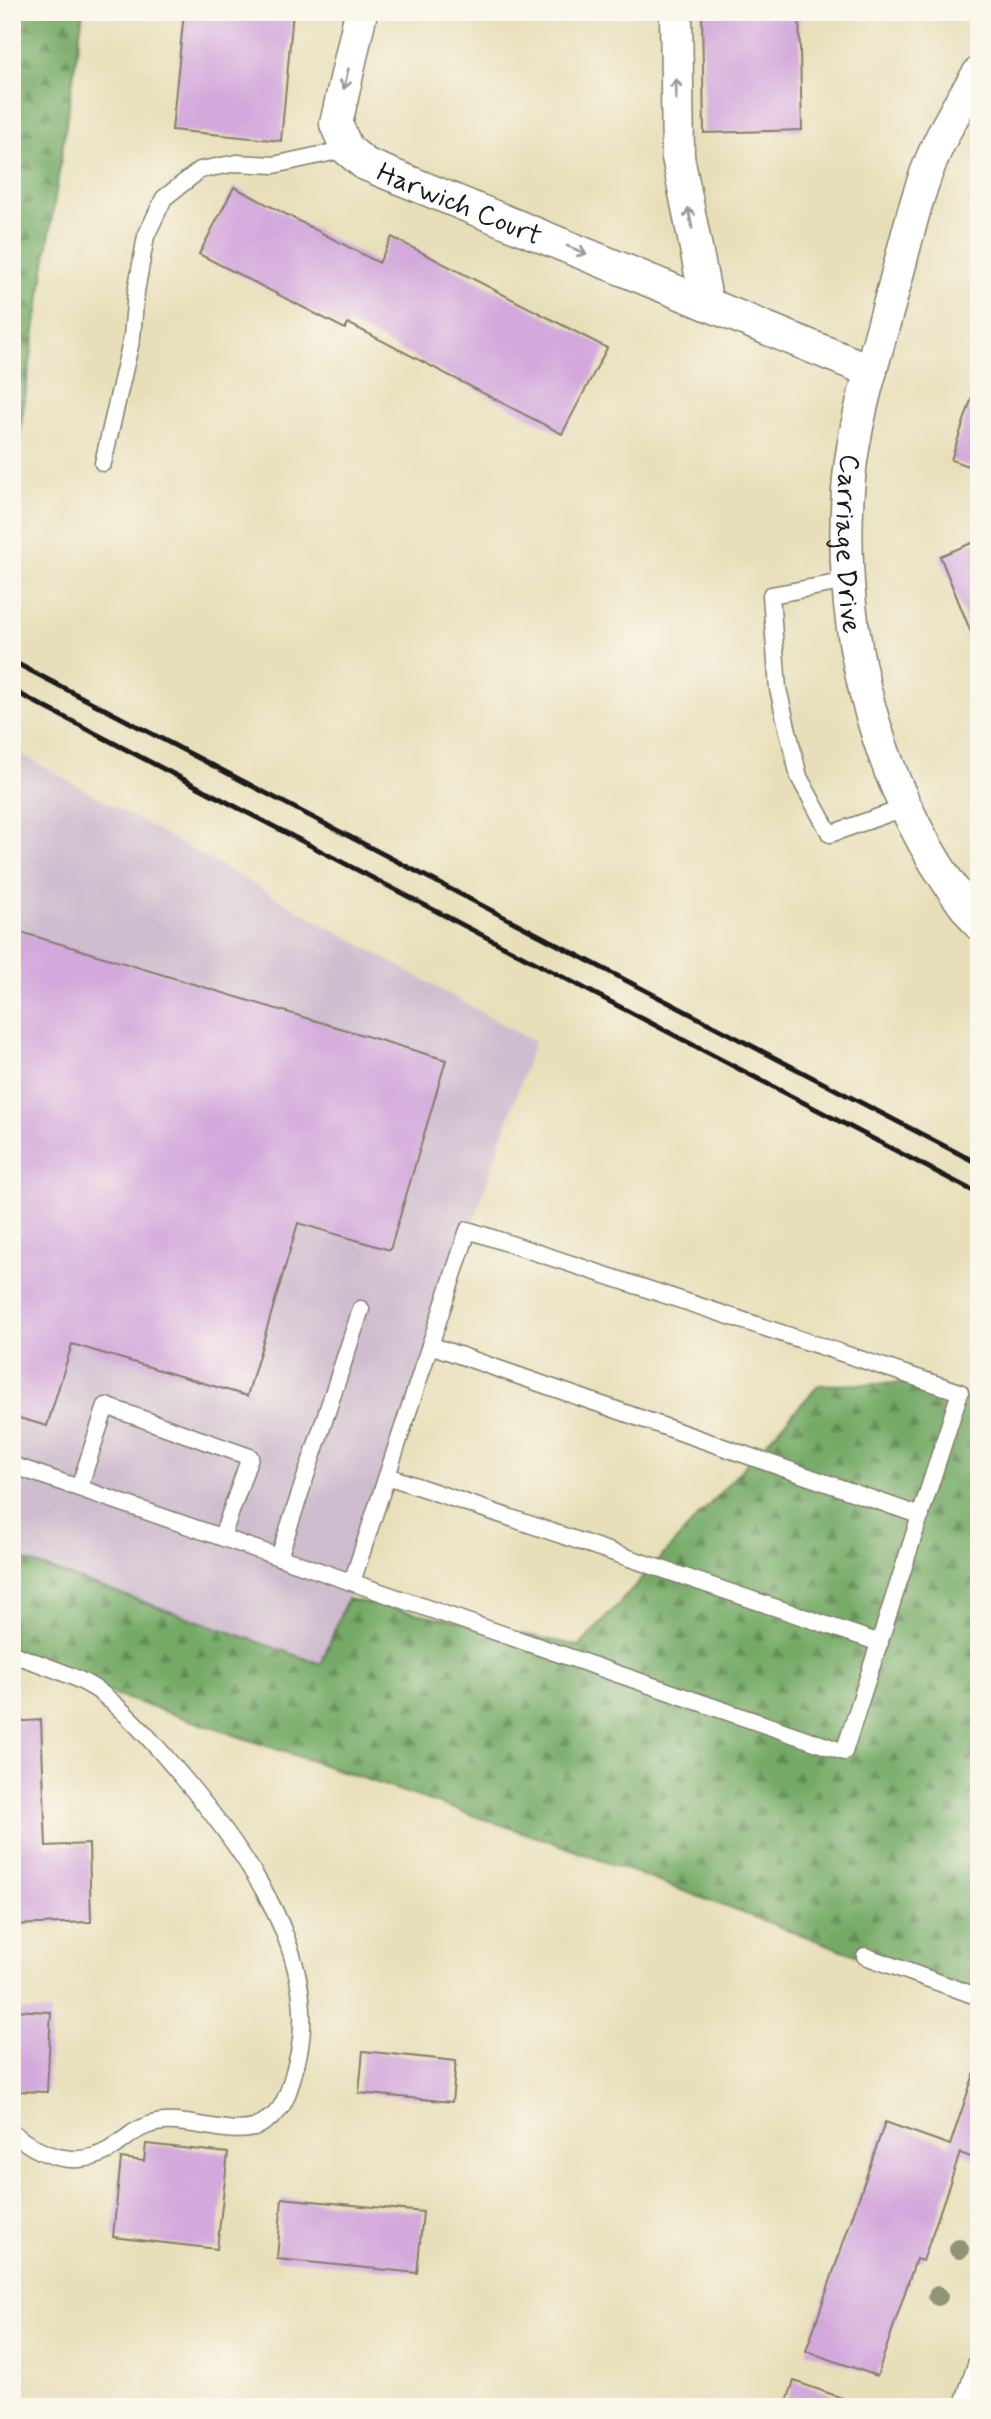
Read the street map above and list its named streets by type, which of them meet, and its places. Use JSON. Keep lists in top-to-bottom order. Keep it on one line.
{"streets":{"street":["Harwich Court","Carriage Drive"]},"crossings":[["Harwich Court","Carriage Drive"]],"one_way":["Harwich Court"]}
